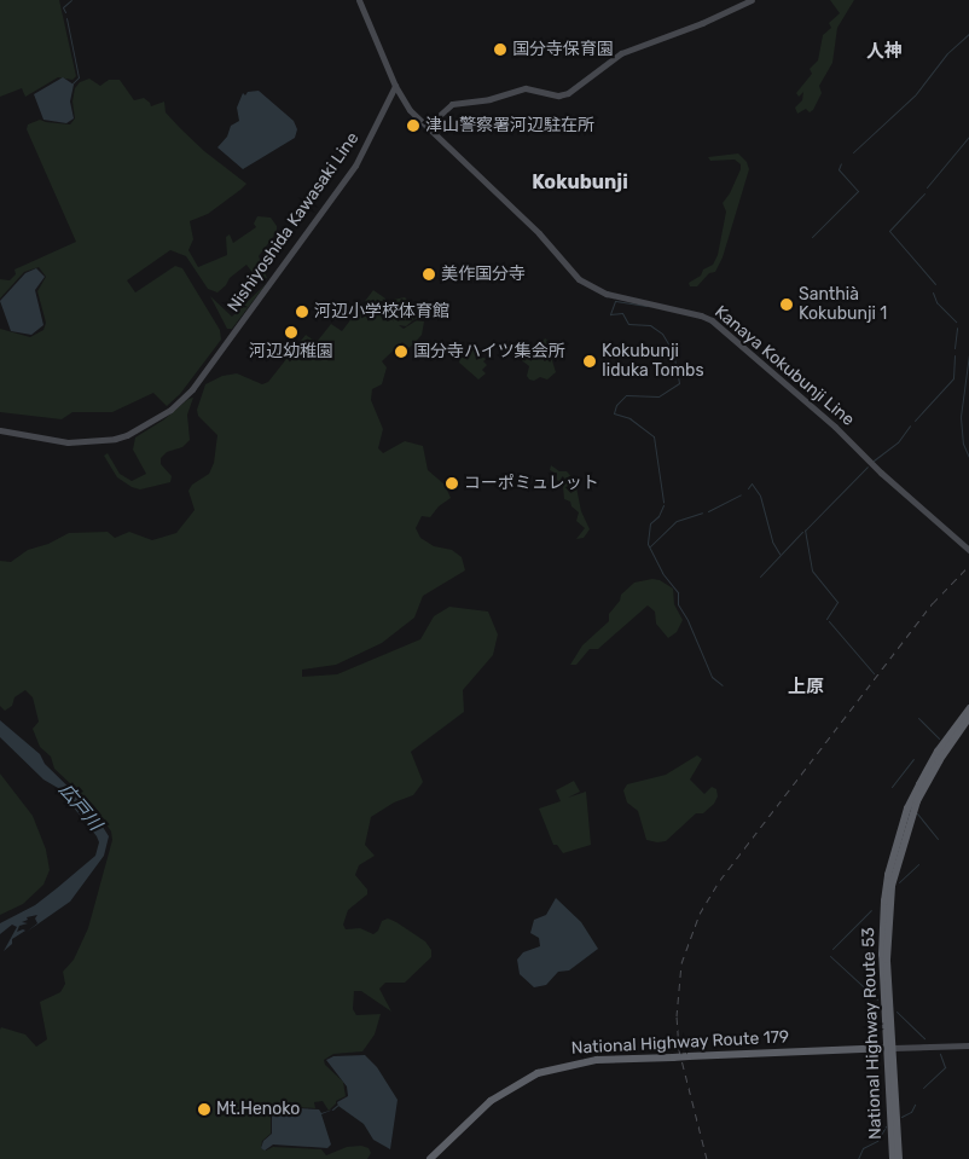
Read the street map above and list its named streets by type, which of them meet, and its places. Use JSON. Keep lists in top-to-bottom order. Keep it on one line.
{"streets":{"highway":["National Highway Route 53","National Highway Route 179"],"main road":["Nishiyoshida Kawasaki Line","Kanaya Kokubunji Line"]},"crossings":[["National Highway Route 53","National Highway Route 179"]],"districts":["人神","Kokubunji","上原"],"water":["広戸川"],"places":["国分寺保育園","津山警察署河辺駐在所","美作国分寺","Santhià Kokubunji 1","河辺小学校体育館","河辺幼稚園","国分寺ハイツ集会所","Kokubunji Iiduka Tombs","コーポミュレット","Mt.Henoko"]}
